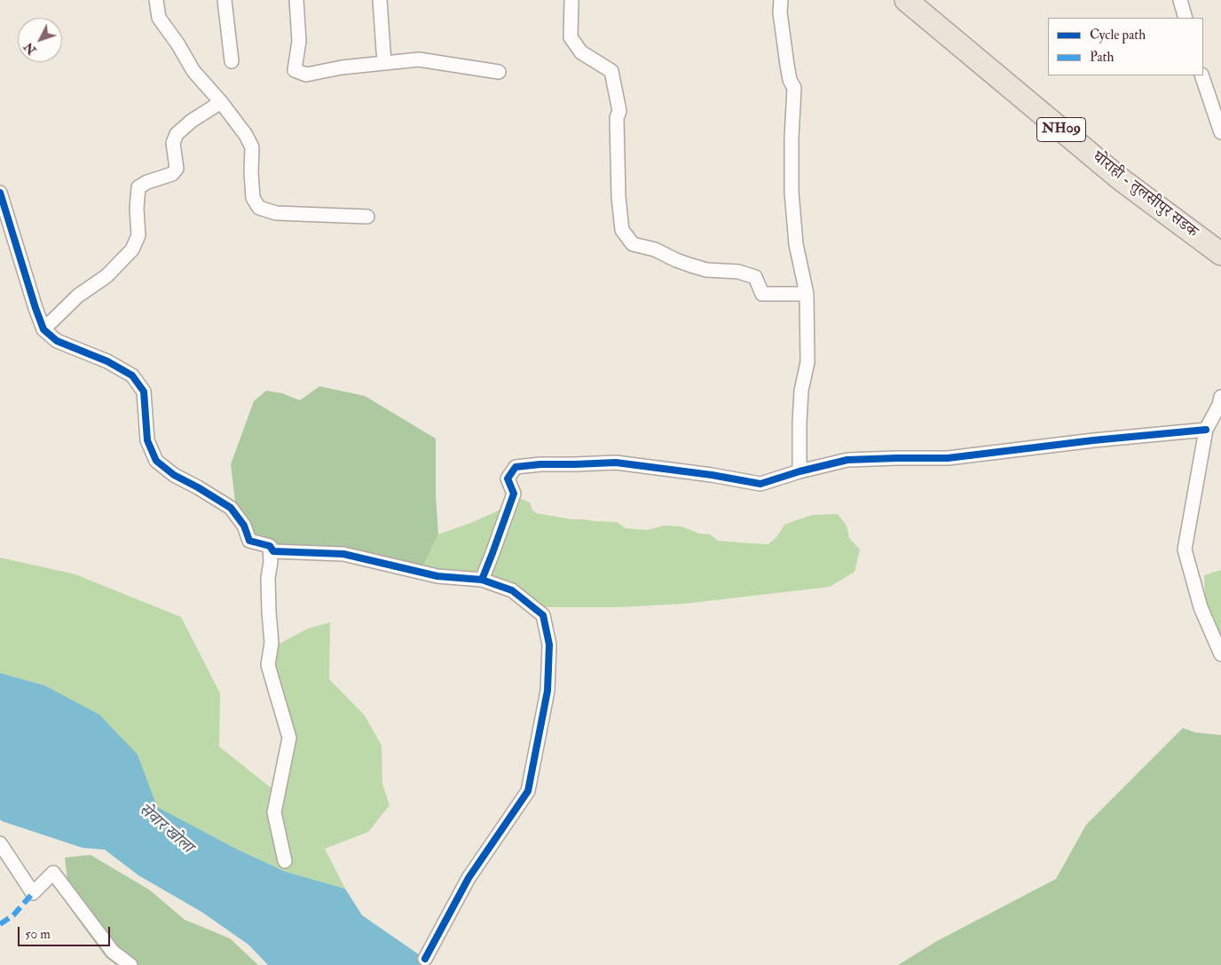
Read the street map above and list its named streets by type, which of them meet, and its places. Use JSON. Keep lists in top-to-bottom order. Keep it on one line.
{"streets":{"main road":["NH09","घोराही - तुलसीपुर सडक"]},"water":["सेवार खोला"],"legend":["Cycle path","Path"],"scale_bar":"50 m","north":"bottom left"}
